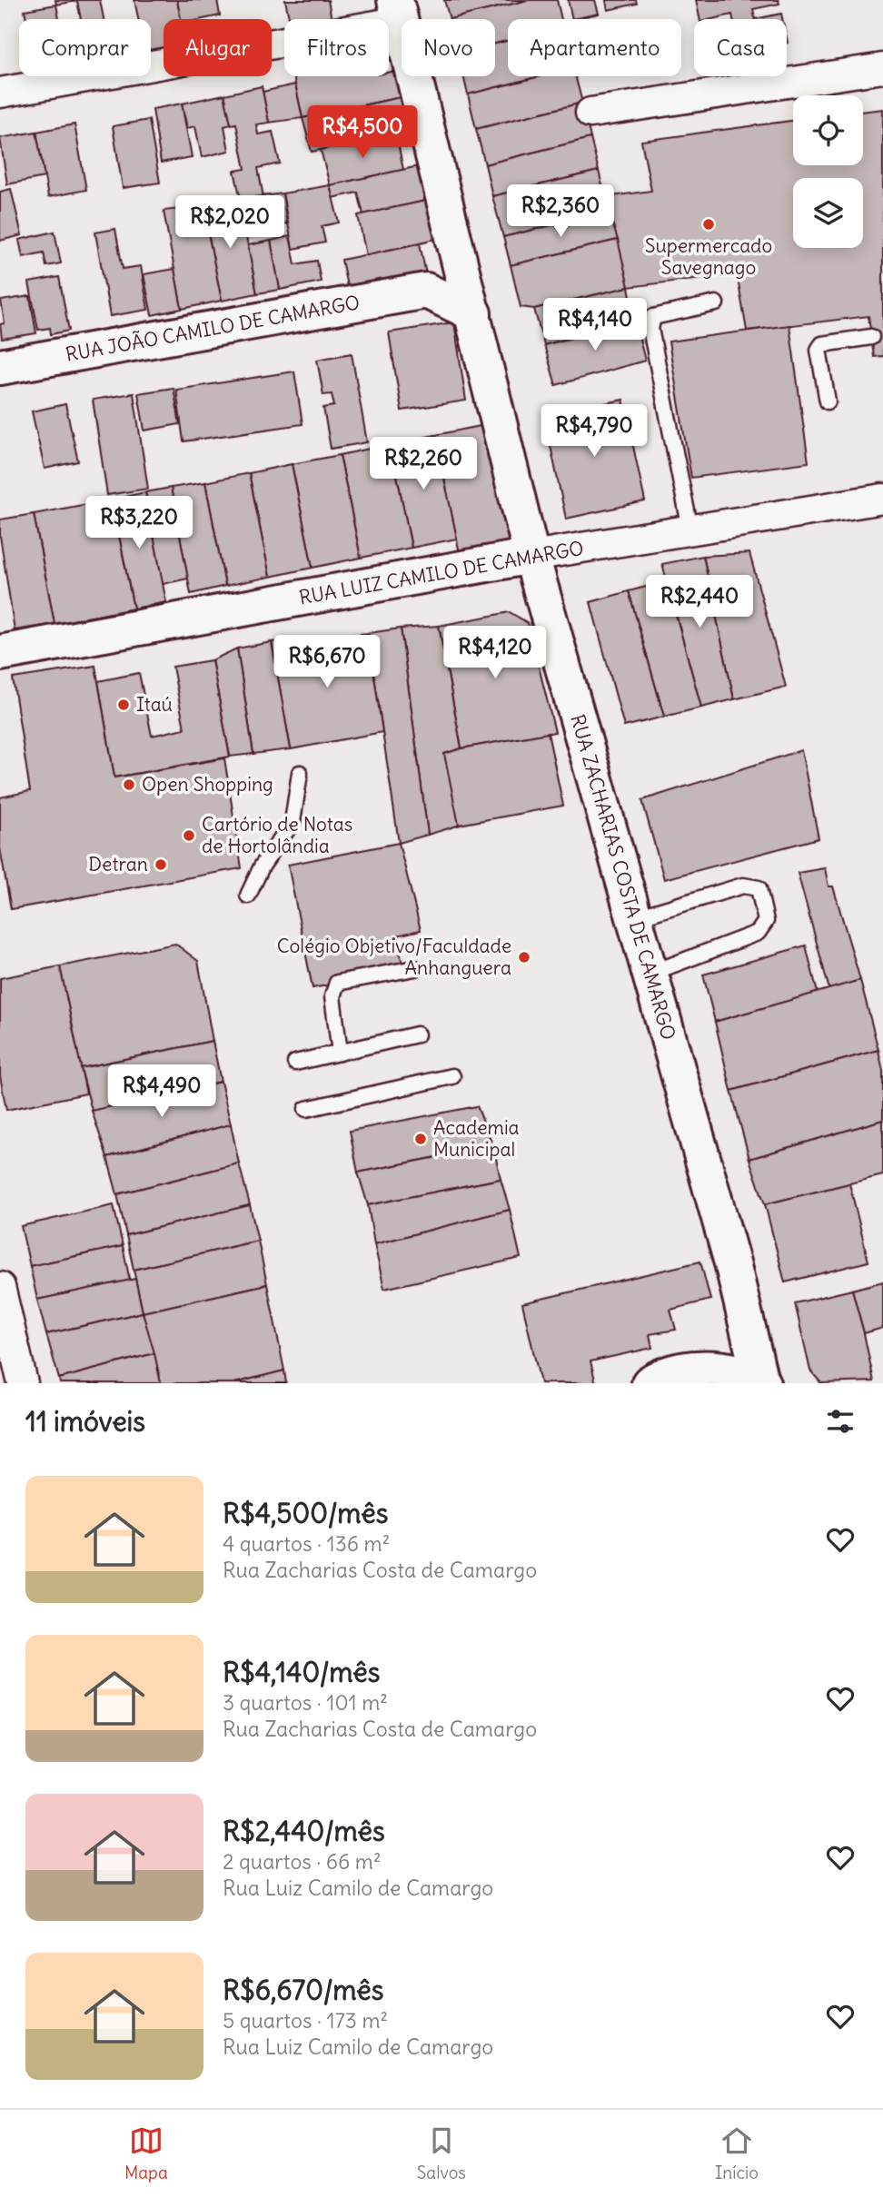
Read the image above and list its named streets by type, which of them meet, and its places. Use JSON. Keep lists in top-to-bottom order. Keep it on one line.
{"streets":{"main road":["RUA JOÃO CAMILO DE CAMARGO","RUA LUIZ CAMILO DE CAMARGO","RUA ZACHARIAS COSTA DE CAMARGO"]},"crossings":[["RUA LUIZ CAMILO DE CAMARGO","RUA ZACHARIAS COSTA DE CAMARGO"]],"places":["Supermercado Savegnago","Itaú","Open Shopping","Cartório de Notas de Hortolândia","Detran","Colégio Objetivo/Faculdade Anhanguera","Academia Municipal"],"page":{"chip":["Comprar","Alugar","Filtros","Novo","Apartamento","Casa"],"price":["R$4,500","R$2,360","R$2,020","R$4,140","R$4,790","R$2,260","R$3,220","R$2,440","R$4,120","R$6,670","R$4,490"],"heading":"11 imóveis","list":[{"name":"R$4,500/mês","note":"4 quartos · 136 m² · Rua Zacharias Costa de Camargo"},{"name":"R$4,140/mês","note":"3 quartos · 101 m² · Rua Zacharias Costa de Camargo"},{"name":"R$2,440/mês","note":"2 quartos · 66 m² · Rua Luiz Camilo de Camargo"},{"name":"R$6,670/mês","note":"5 quartos · 173 m² · Rua Luiz Camilo de Camargo"}],"tabs":["Mapa","Salvos","Início"]}}
